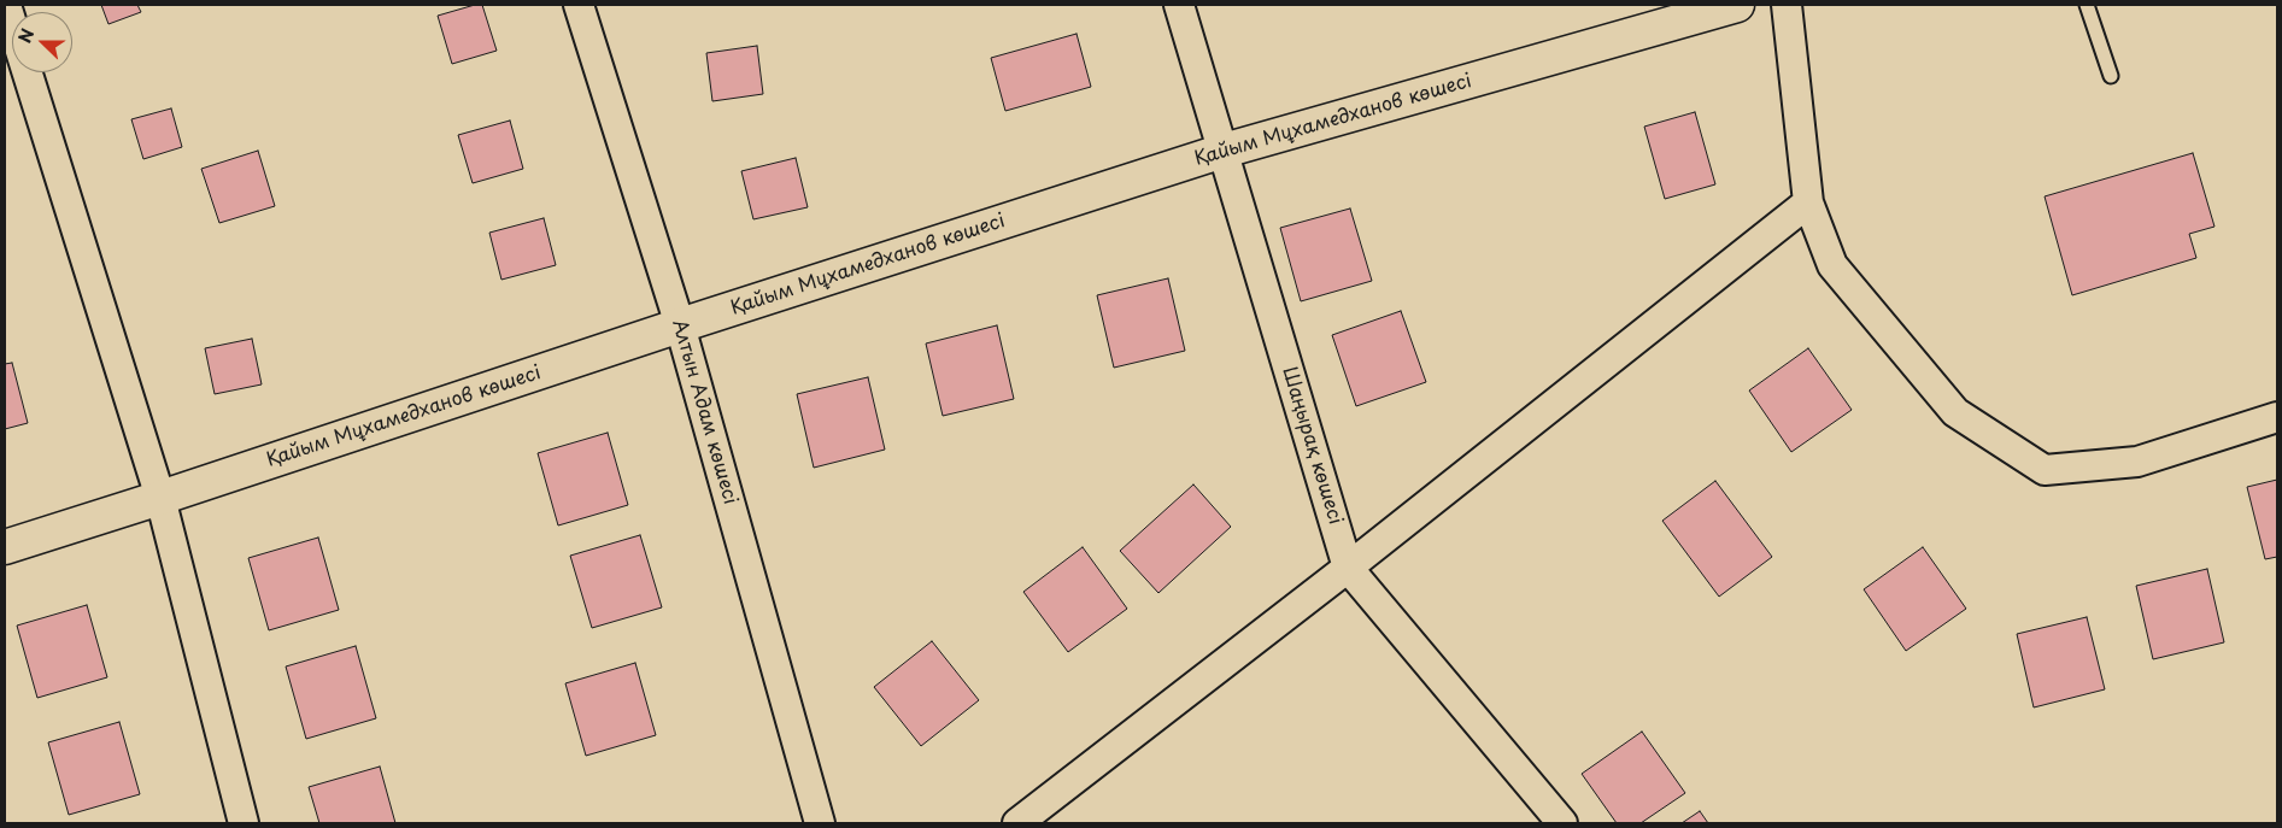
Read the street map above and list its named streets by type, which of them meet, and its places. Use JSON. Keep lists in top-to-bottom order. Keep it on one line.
{"streets":{"street":["Қайым Мұхамедханов көшесі","Алтын Адам көшесі","Шаңырақ көшесі"]},"crossings":[["Қайым Мұхамедханов көшесі","Алтын Адам көшесі"],["Қайым Мұхамедханов көшесі","Шаңырақ көшесі"]],"north":"left"}
